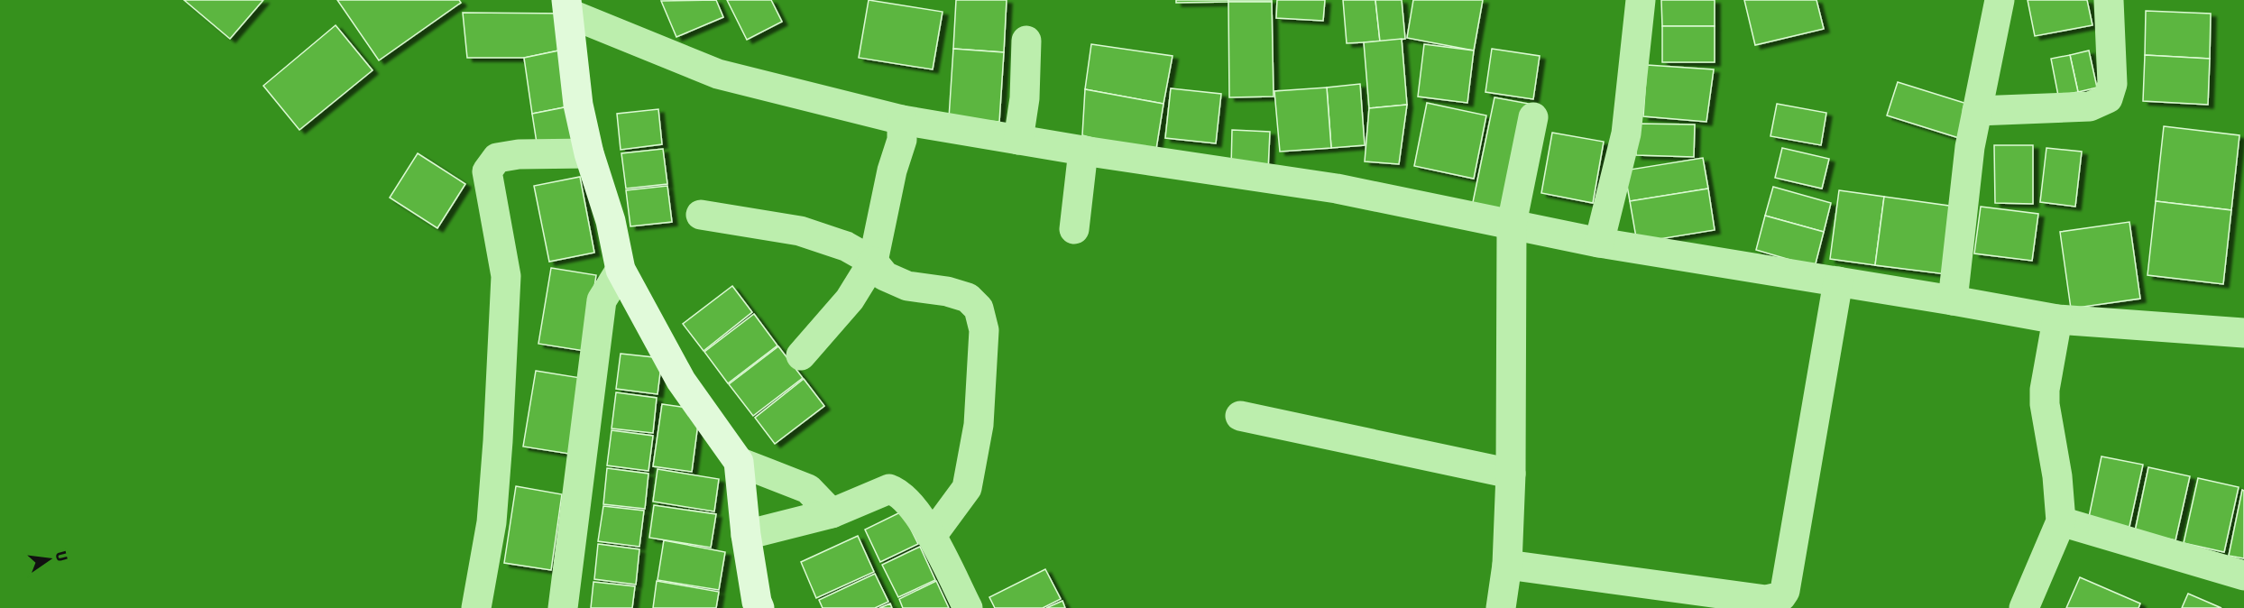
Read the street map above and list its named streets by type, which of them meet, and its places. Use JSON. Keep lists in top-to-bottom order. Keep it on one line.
{"north":"right"}
